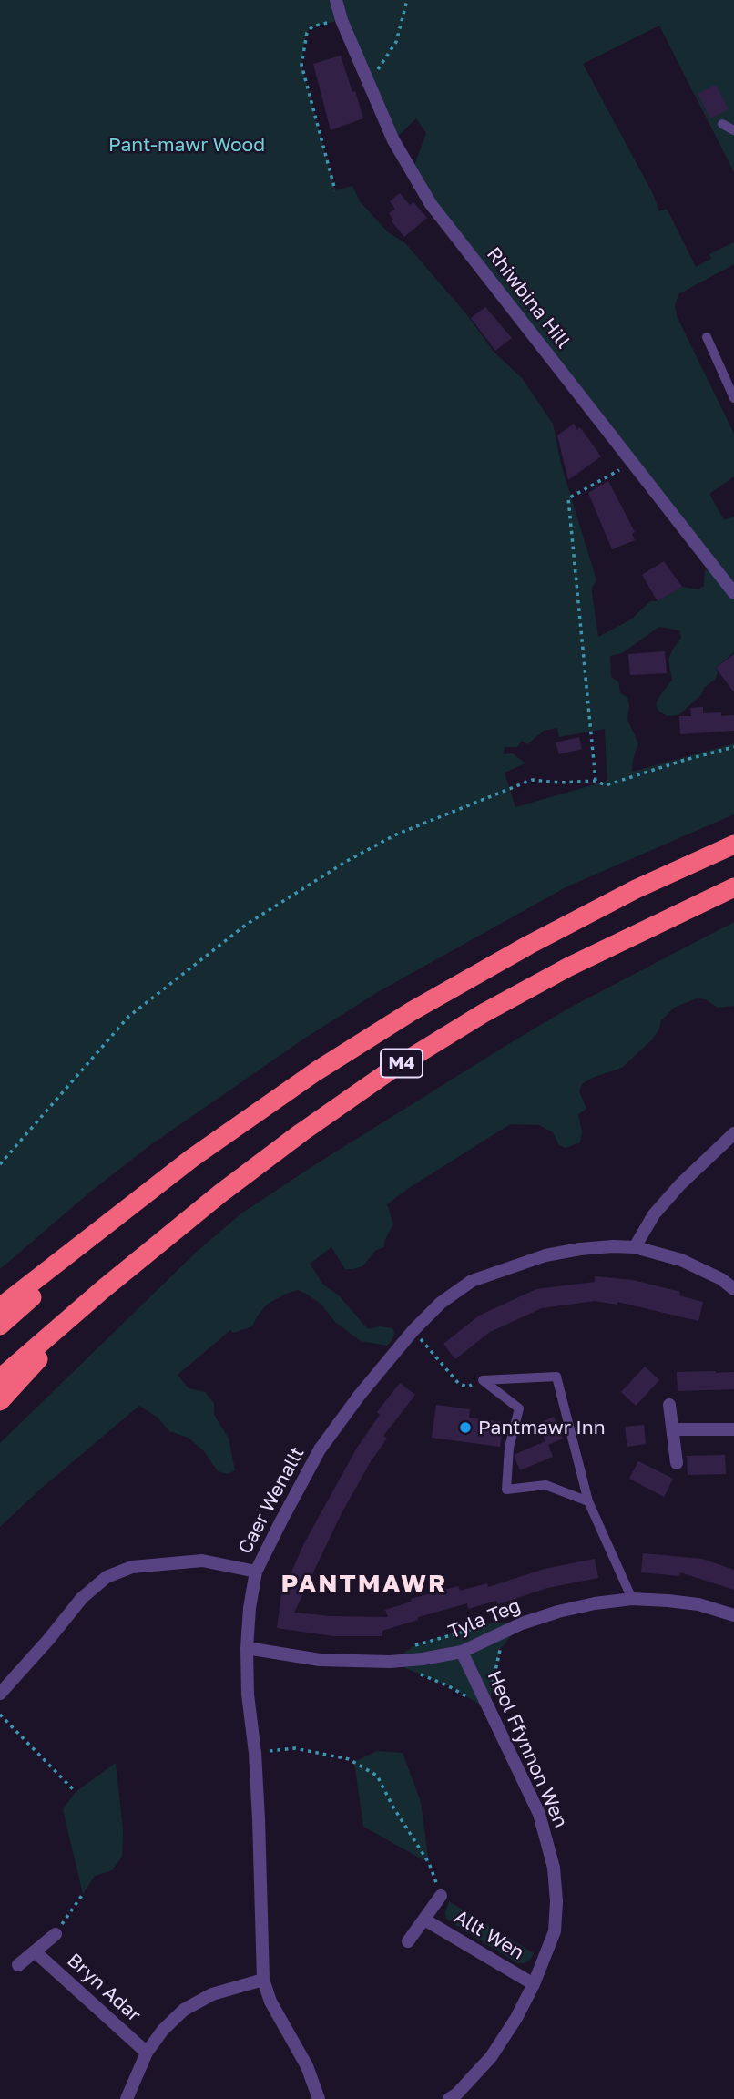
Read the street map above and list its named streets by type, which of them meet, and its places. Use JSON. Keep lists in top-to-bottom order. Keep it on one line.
{"streets":{"highway":["M4"],"street":["Rhiwbina Hill","Caer Wenallt","Tyla Teg","Heol Ffynnon Wen","Allt Wen","Bryn Adar"]},"crossings":[["Caer Wenallt","Tyla Teg"],["Tyla Teg","Heol Ffynnon Wen"],["Heol Ffynnon Wen","Allt Wen"]],"districts":["PANTMAWR"],"parks":["Pant-mawr Wood"],"places":["Pantmawr Inn"]}
